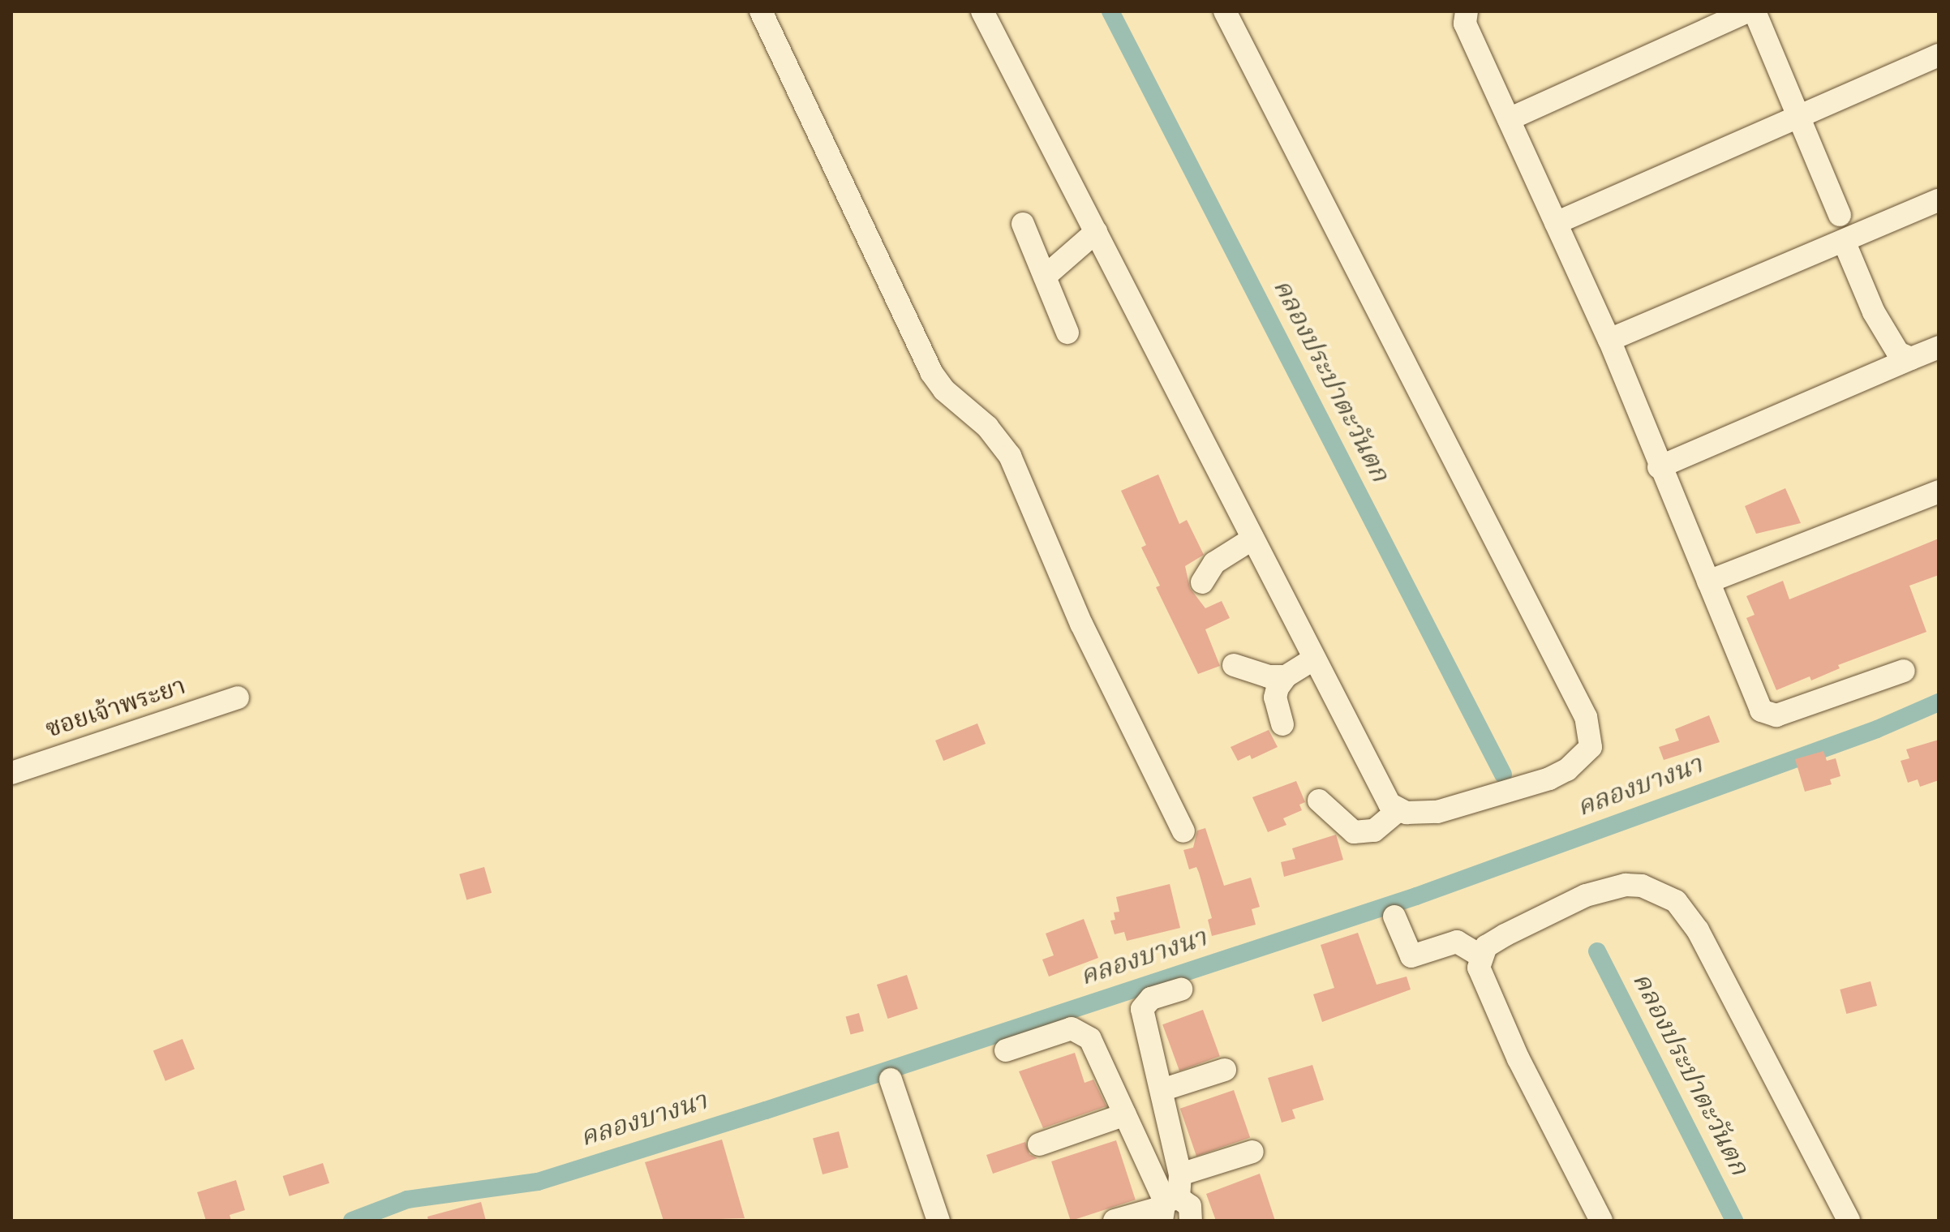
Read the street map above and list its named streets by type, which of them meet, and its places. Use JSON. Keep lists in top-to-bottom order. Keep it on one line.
{"streets":{"street":["ซอยเจ้าพระยา"]},"water":["คลองประปาตะวันตก","คลองบางนา"]}
